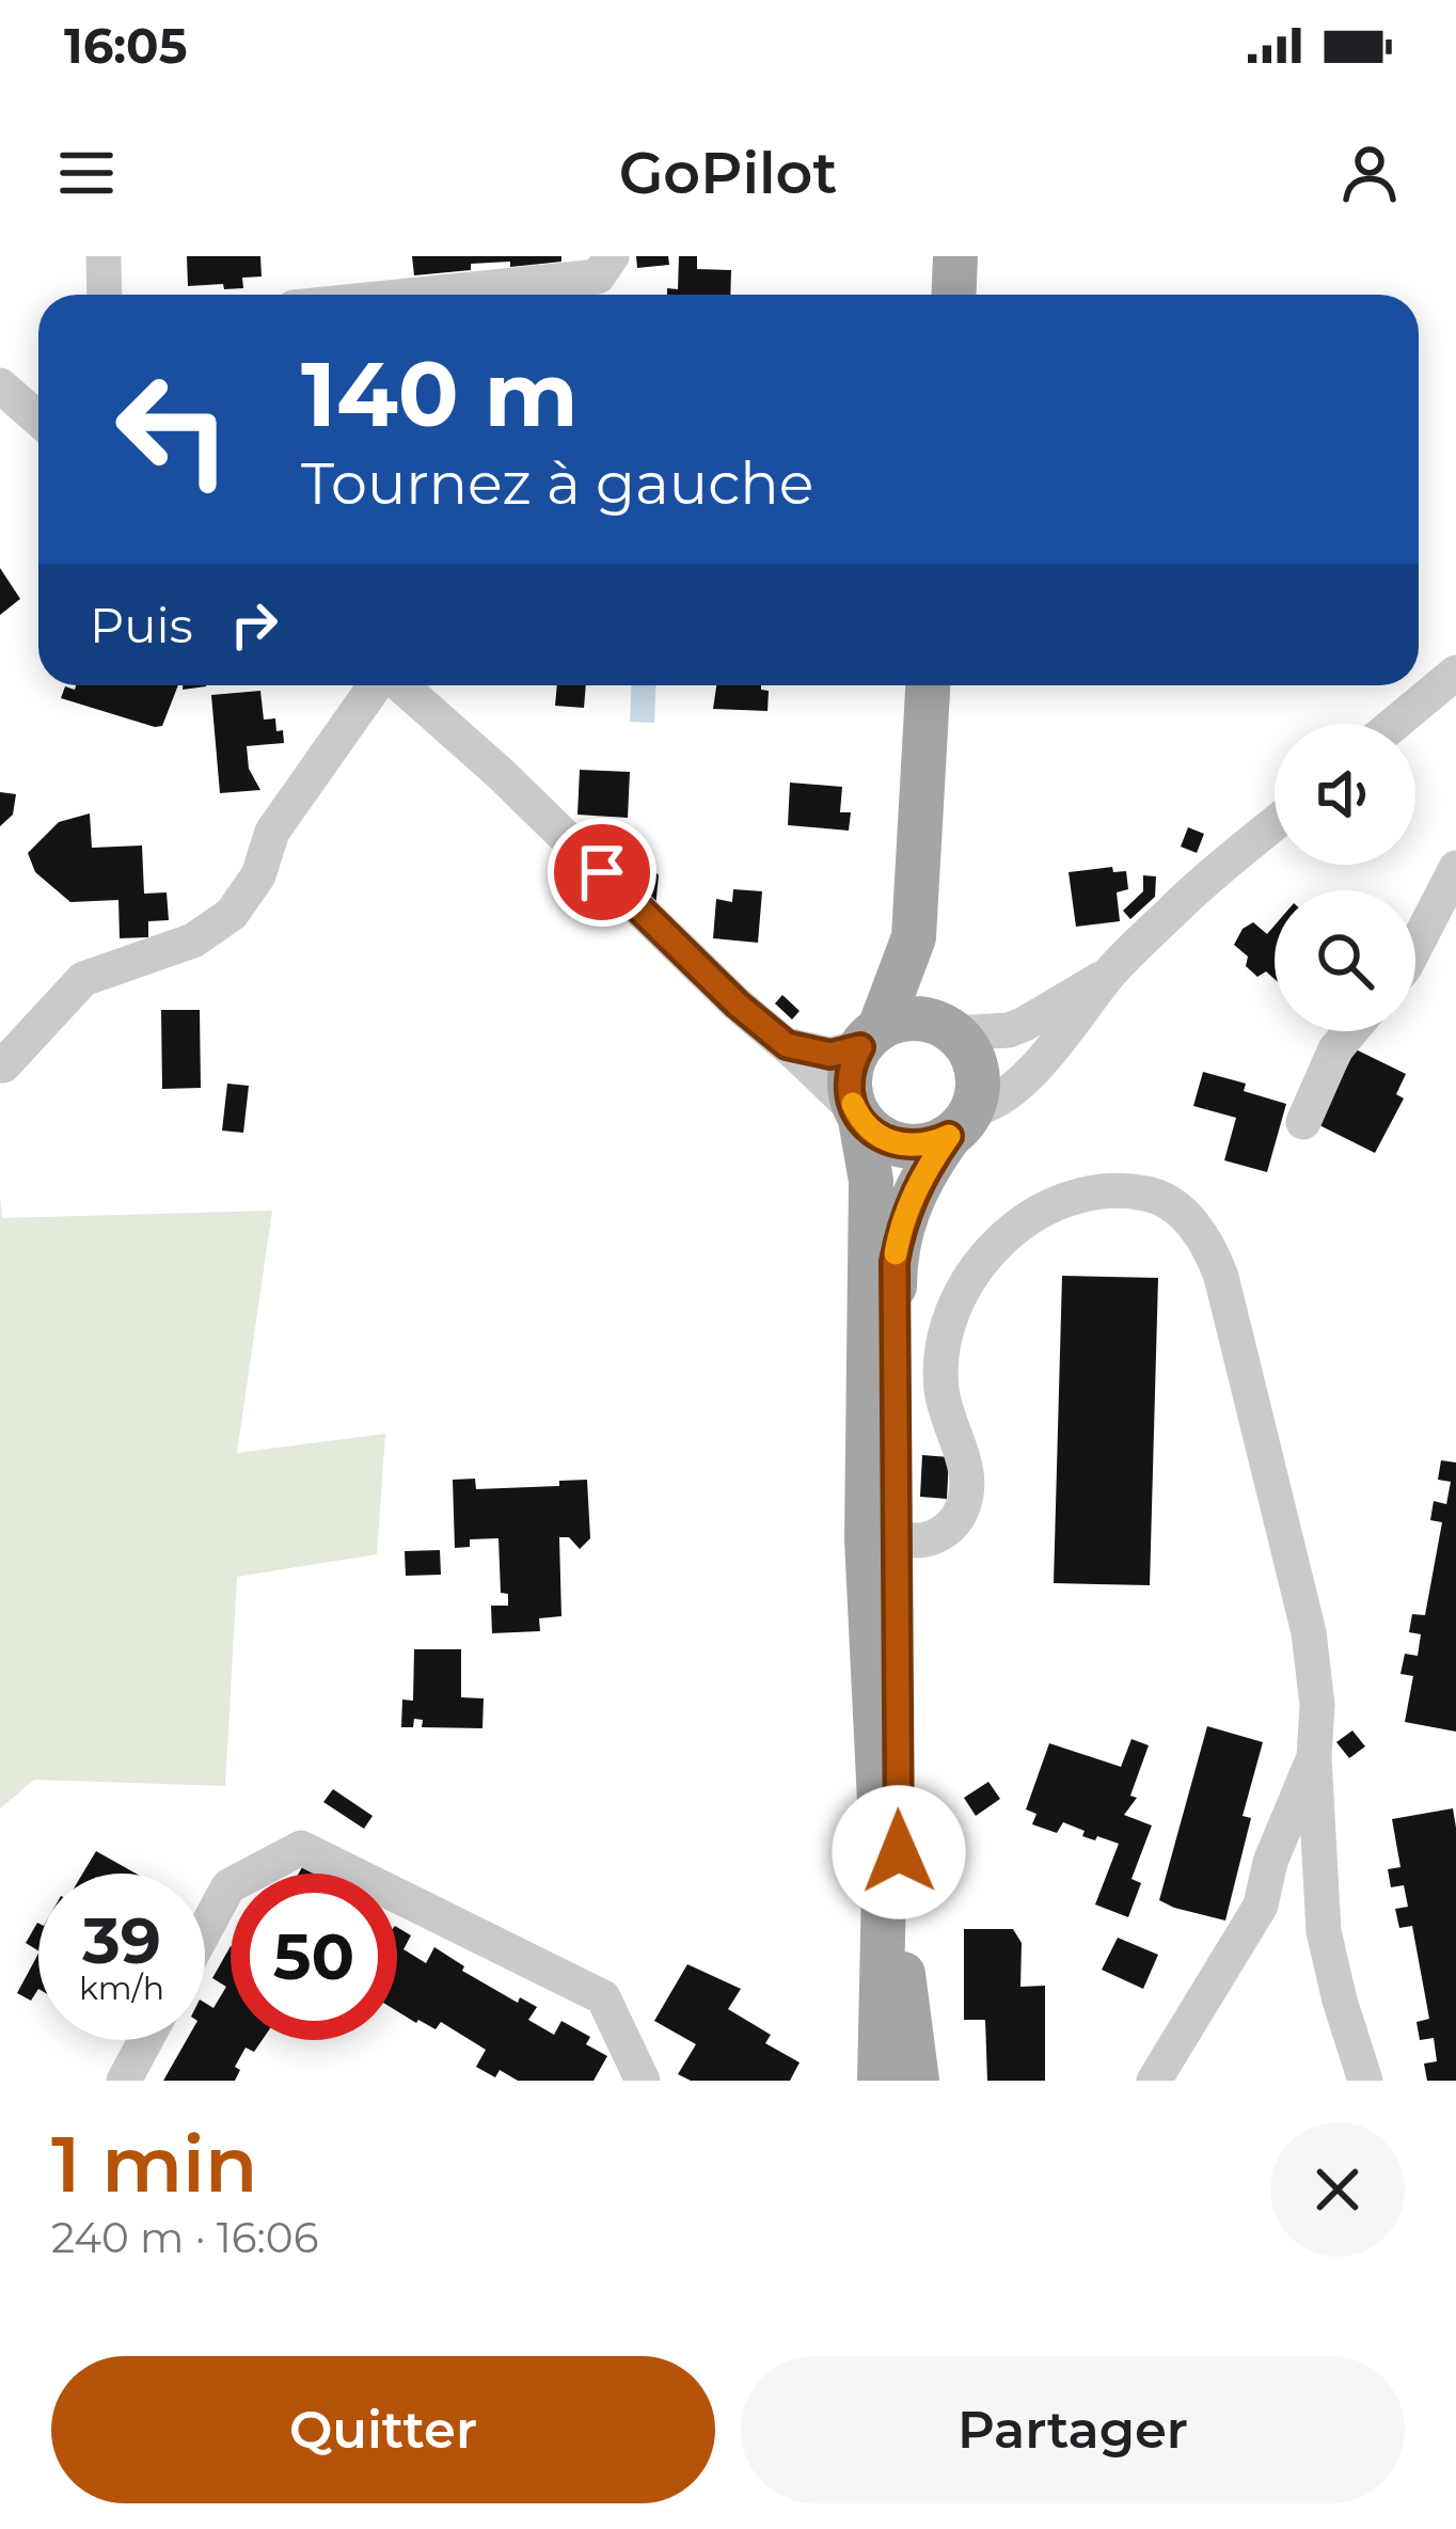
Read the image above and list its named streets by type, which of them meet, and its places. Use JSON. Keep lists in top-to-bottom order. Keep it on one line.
{"page":{"status":"16:05","header":"GoPilot","turn":["140 m","Tournez à gauche"],"then":"Puis","speed":"39 km/h","limit":"50","heading":["1 min","240 m · 16:06"],"buttons":["Quitter","Partager"]}}
